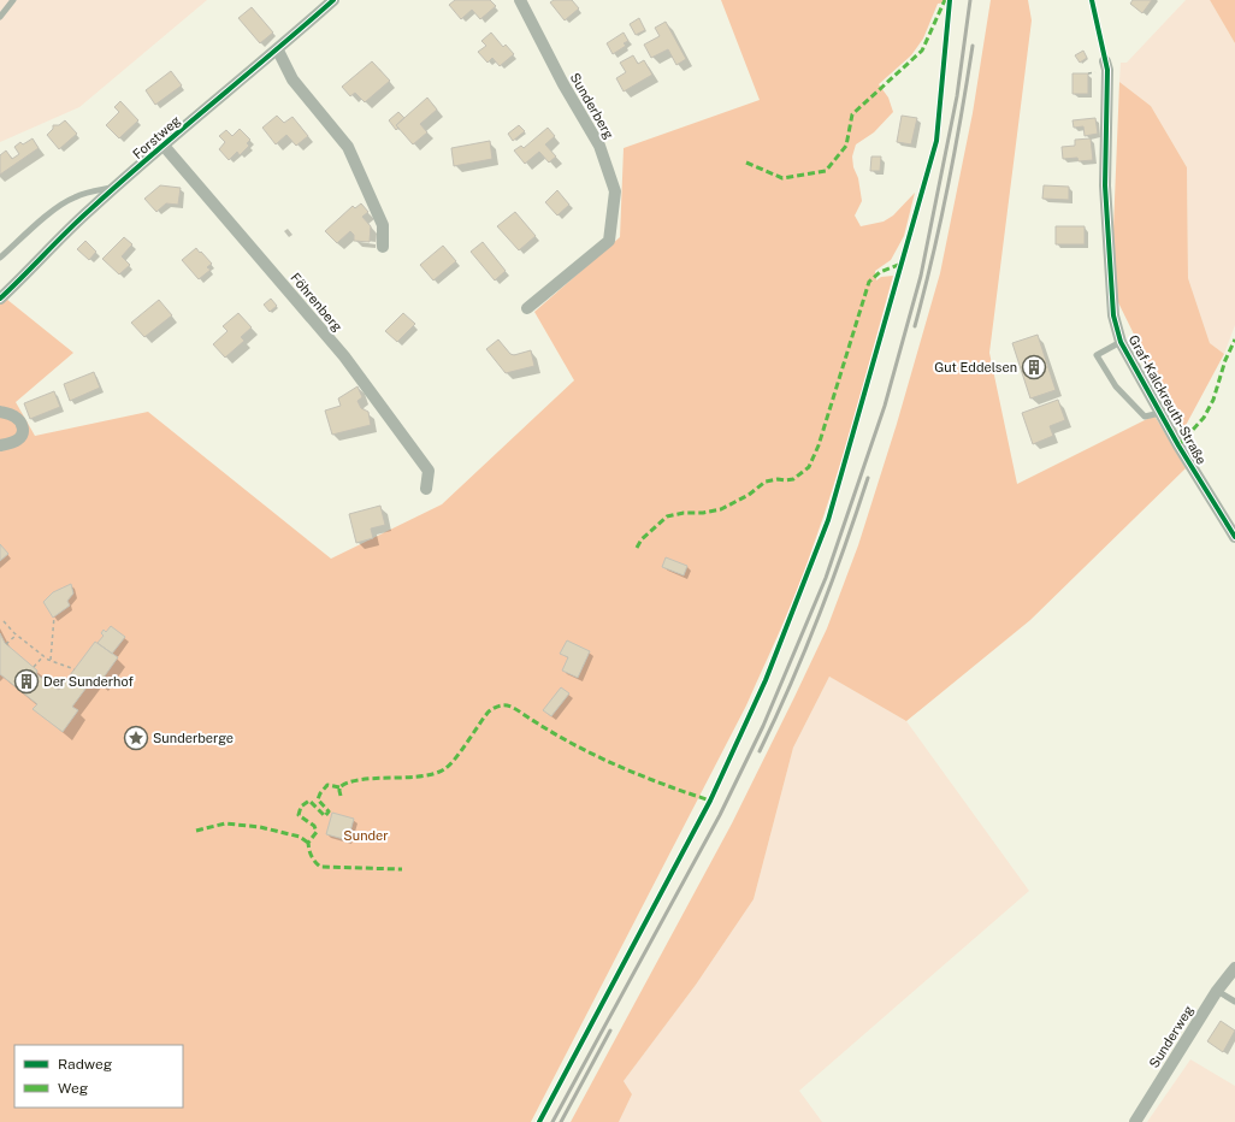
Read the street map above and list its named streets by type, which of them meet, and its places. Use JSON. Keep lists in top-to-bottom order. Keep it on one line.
{"streets":{"street":["Sunderberg","Forstweg","Föhrenberg","Graf-Kalckreuth-Straße","Sunderweg"]},"crossings":[["Forstweg","Föhrenberg"]],"parks":["Sunder"],"places":{"building":["Gut Eddelsen","Der Sunderhof"],"place":["Sunderberge"]},"legend":["Radweg","Weg"]}
